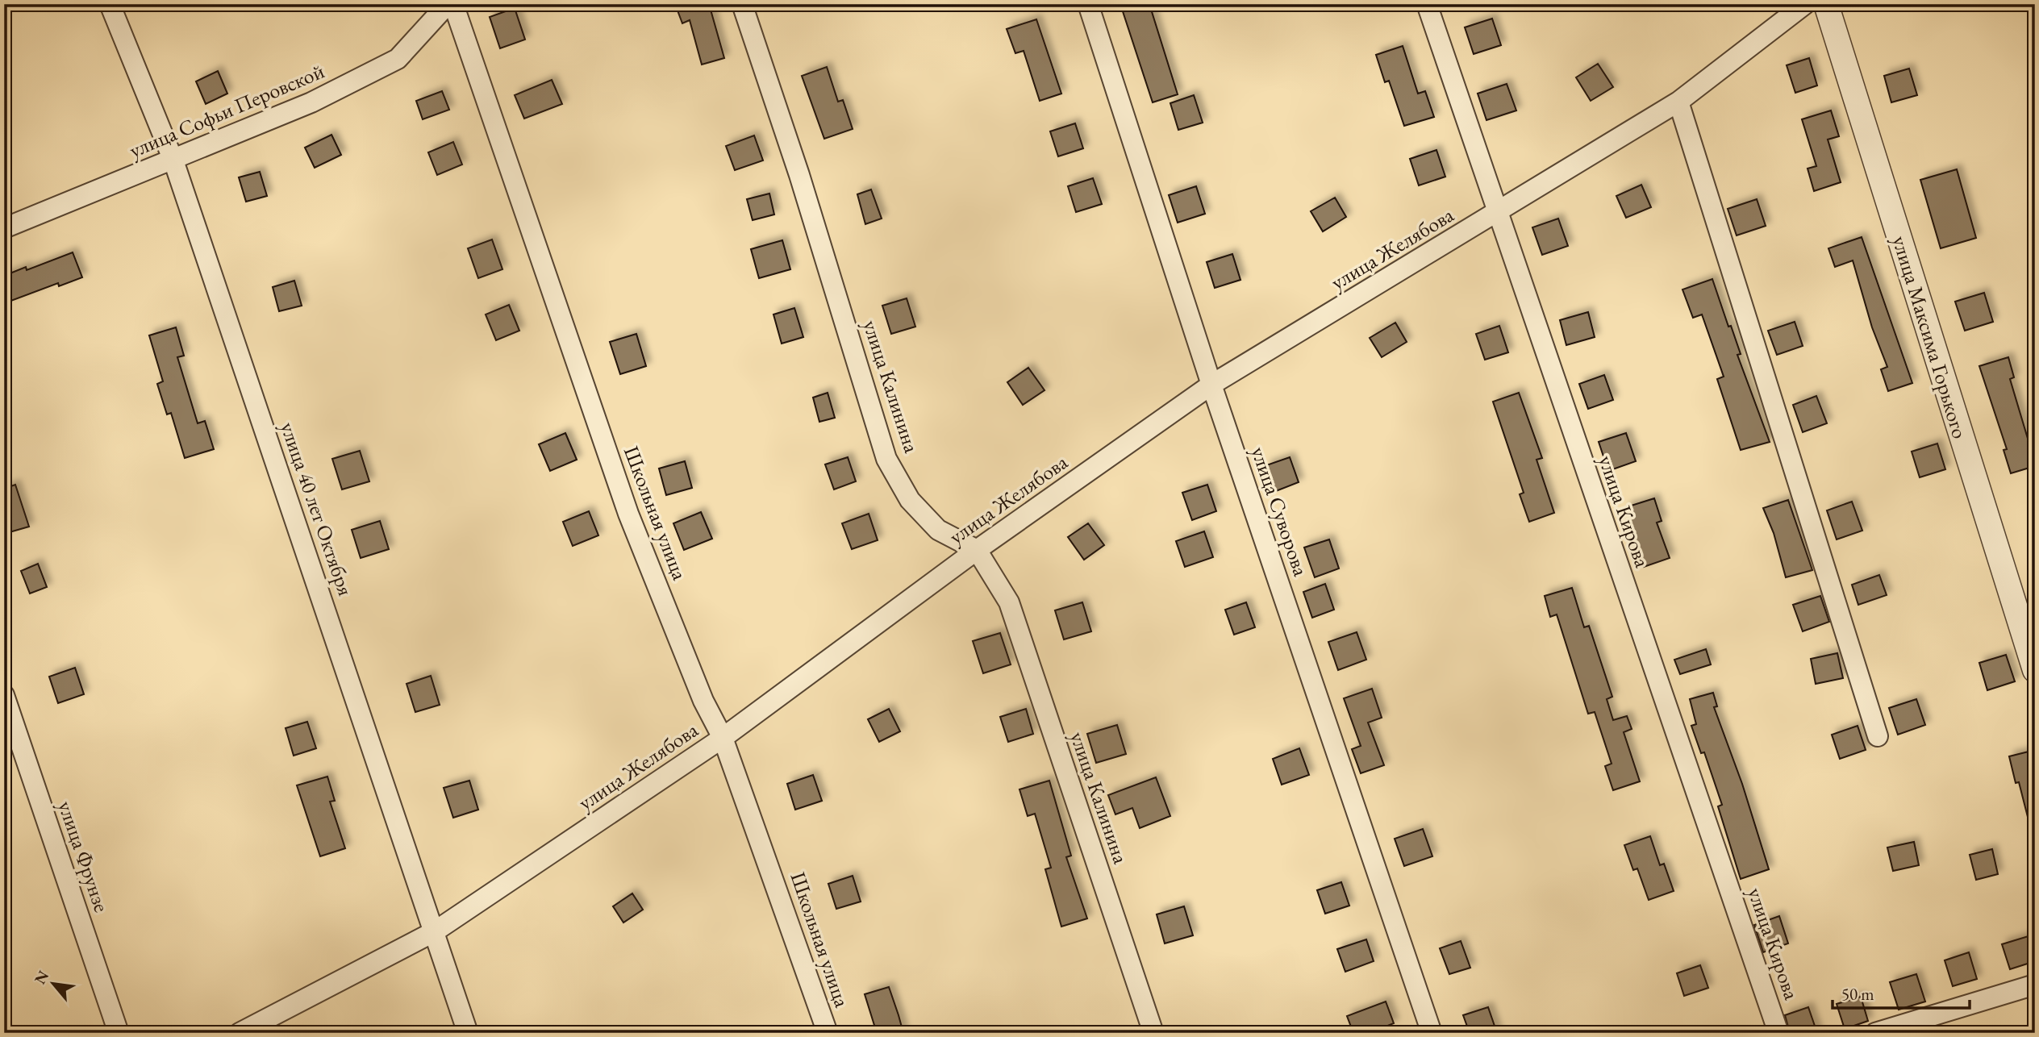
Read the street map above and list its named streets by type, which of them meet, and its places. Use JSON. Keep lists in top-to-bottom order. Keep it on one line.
{"streets":{"street":["улица Софьи Перовской","улица Желябова","улица Максима Горького","улица Калинина","улица 40 лет Октября","улица Суворова","улица Кирова","Школьная улица","улица Фрунзе"]},"crossings":[["улица Софьи Перовской","улица 40 лет Октября"],["улица Желябова","улица Калинина"],["улица Желябова","улица 40 лет Октября"],["улица Желябова","улица Суворова"],["улица Желябова","улица Кирова"],["улица Желябова","Школьная улица"]],"scale_bar":"50 m","north":"top left"}
